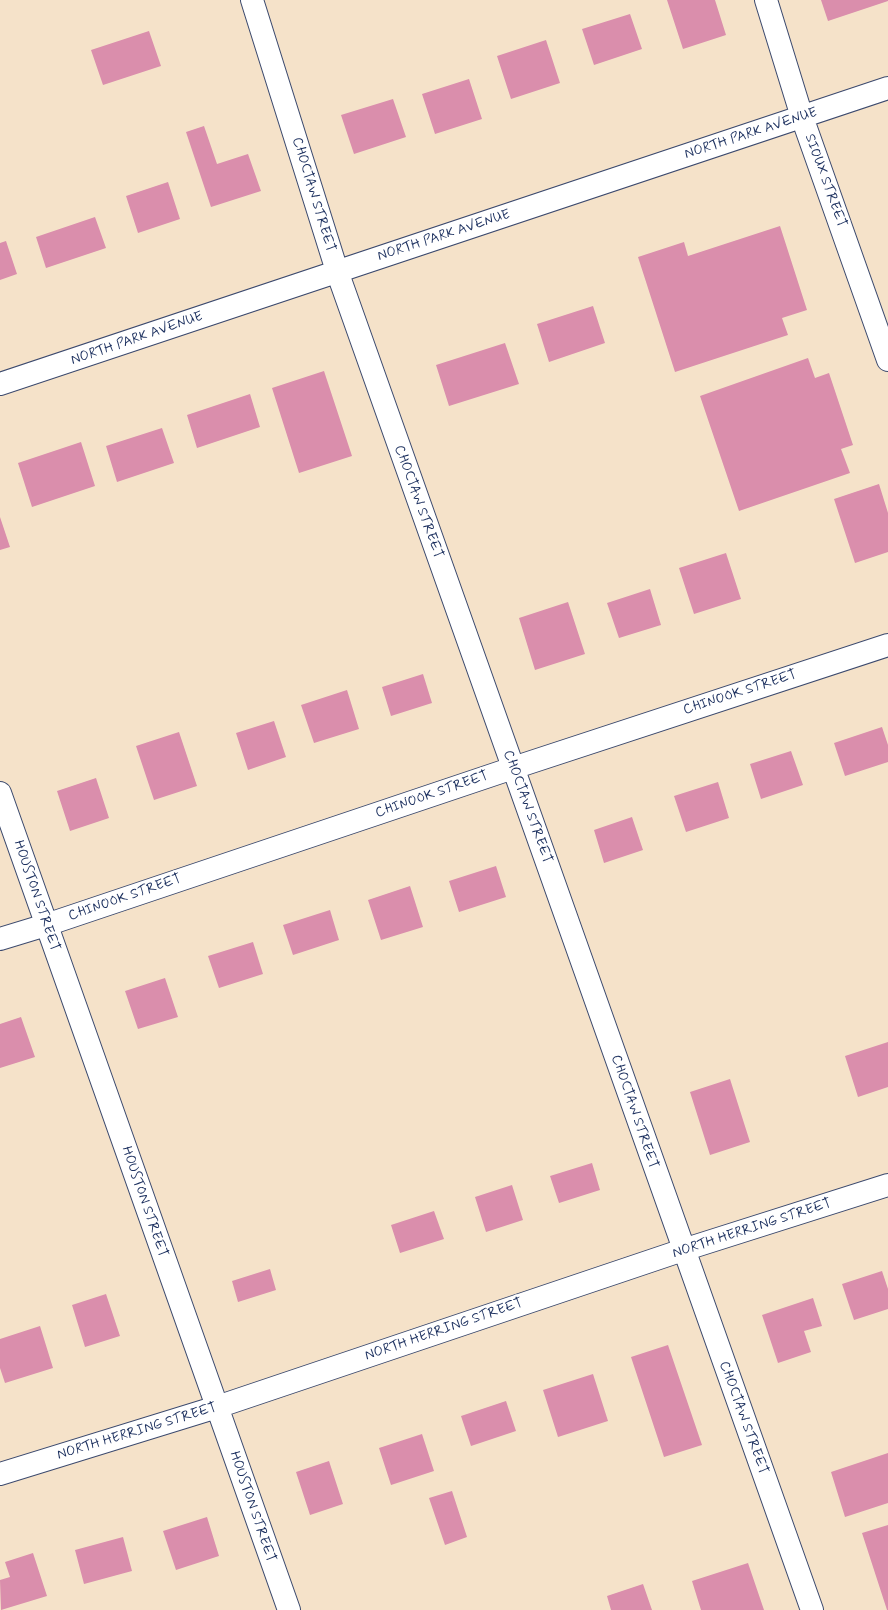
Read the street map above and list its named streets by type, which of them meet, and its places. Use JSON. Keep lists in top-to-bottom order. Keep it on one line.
{"streets":{"street":["NORTH PARK AVENUE","SIOUX STREET","CHOCTAW STREET","CHINOOK STREET","HOUSTON STREET","NORTH HERRING STREET"]},"crossings":[["NORTH PARK AVENUE","SIOUX STREET"],["NORTH PARK AVENUE","CHOCTAW STREET"],["CHOCTAW STREET","CHINOOK STREET"],["CHOCTAW STREET","NORTH HERRING STREET"],["CHINOOK STREET","HOUSTON STREET"],["HOUSTON STREET","NORTH HERRING STREET"]]}
